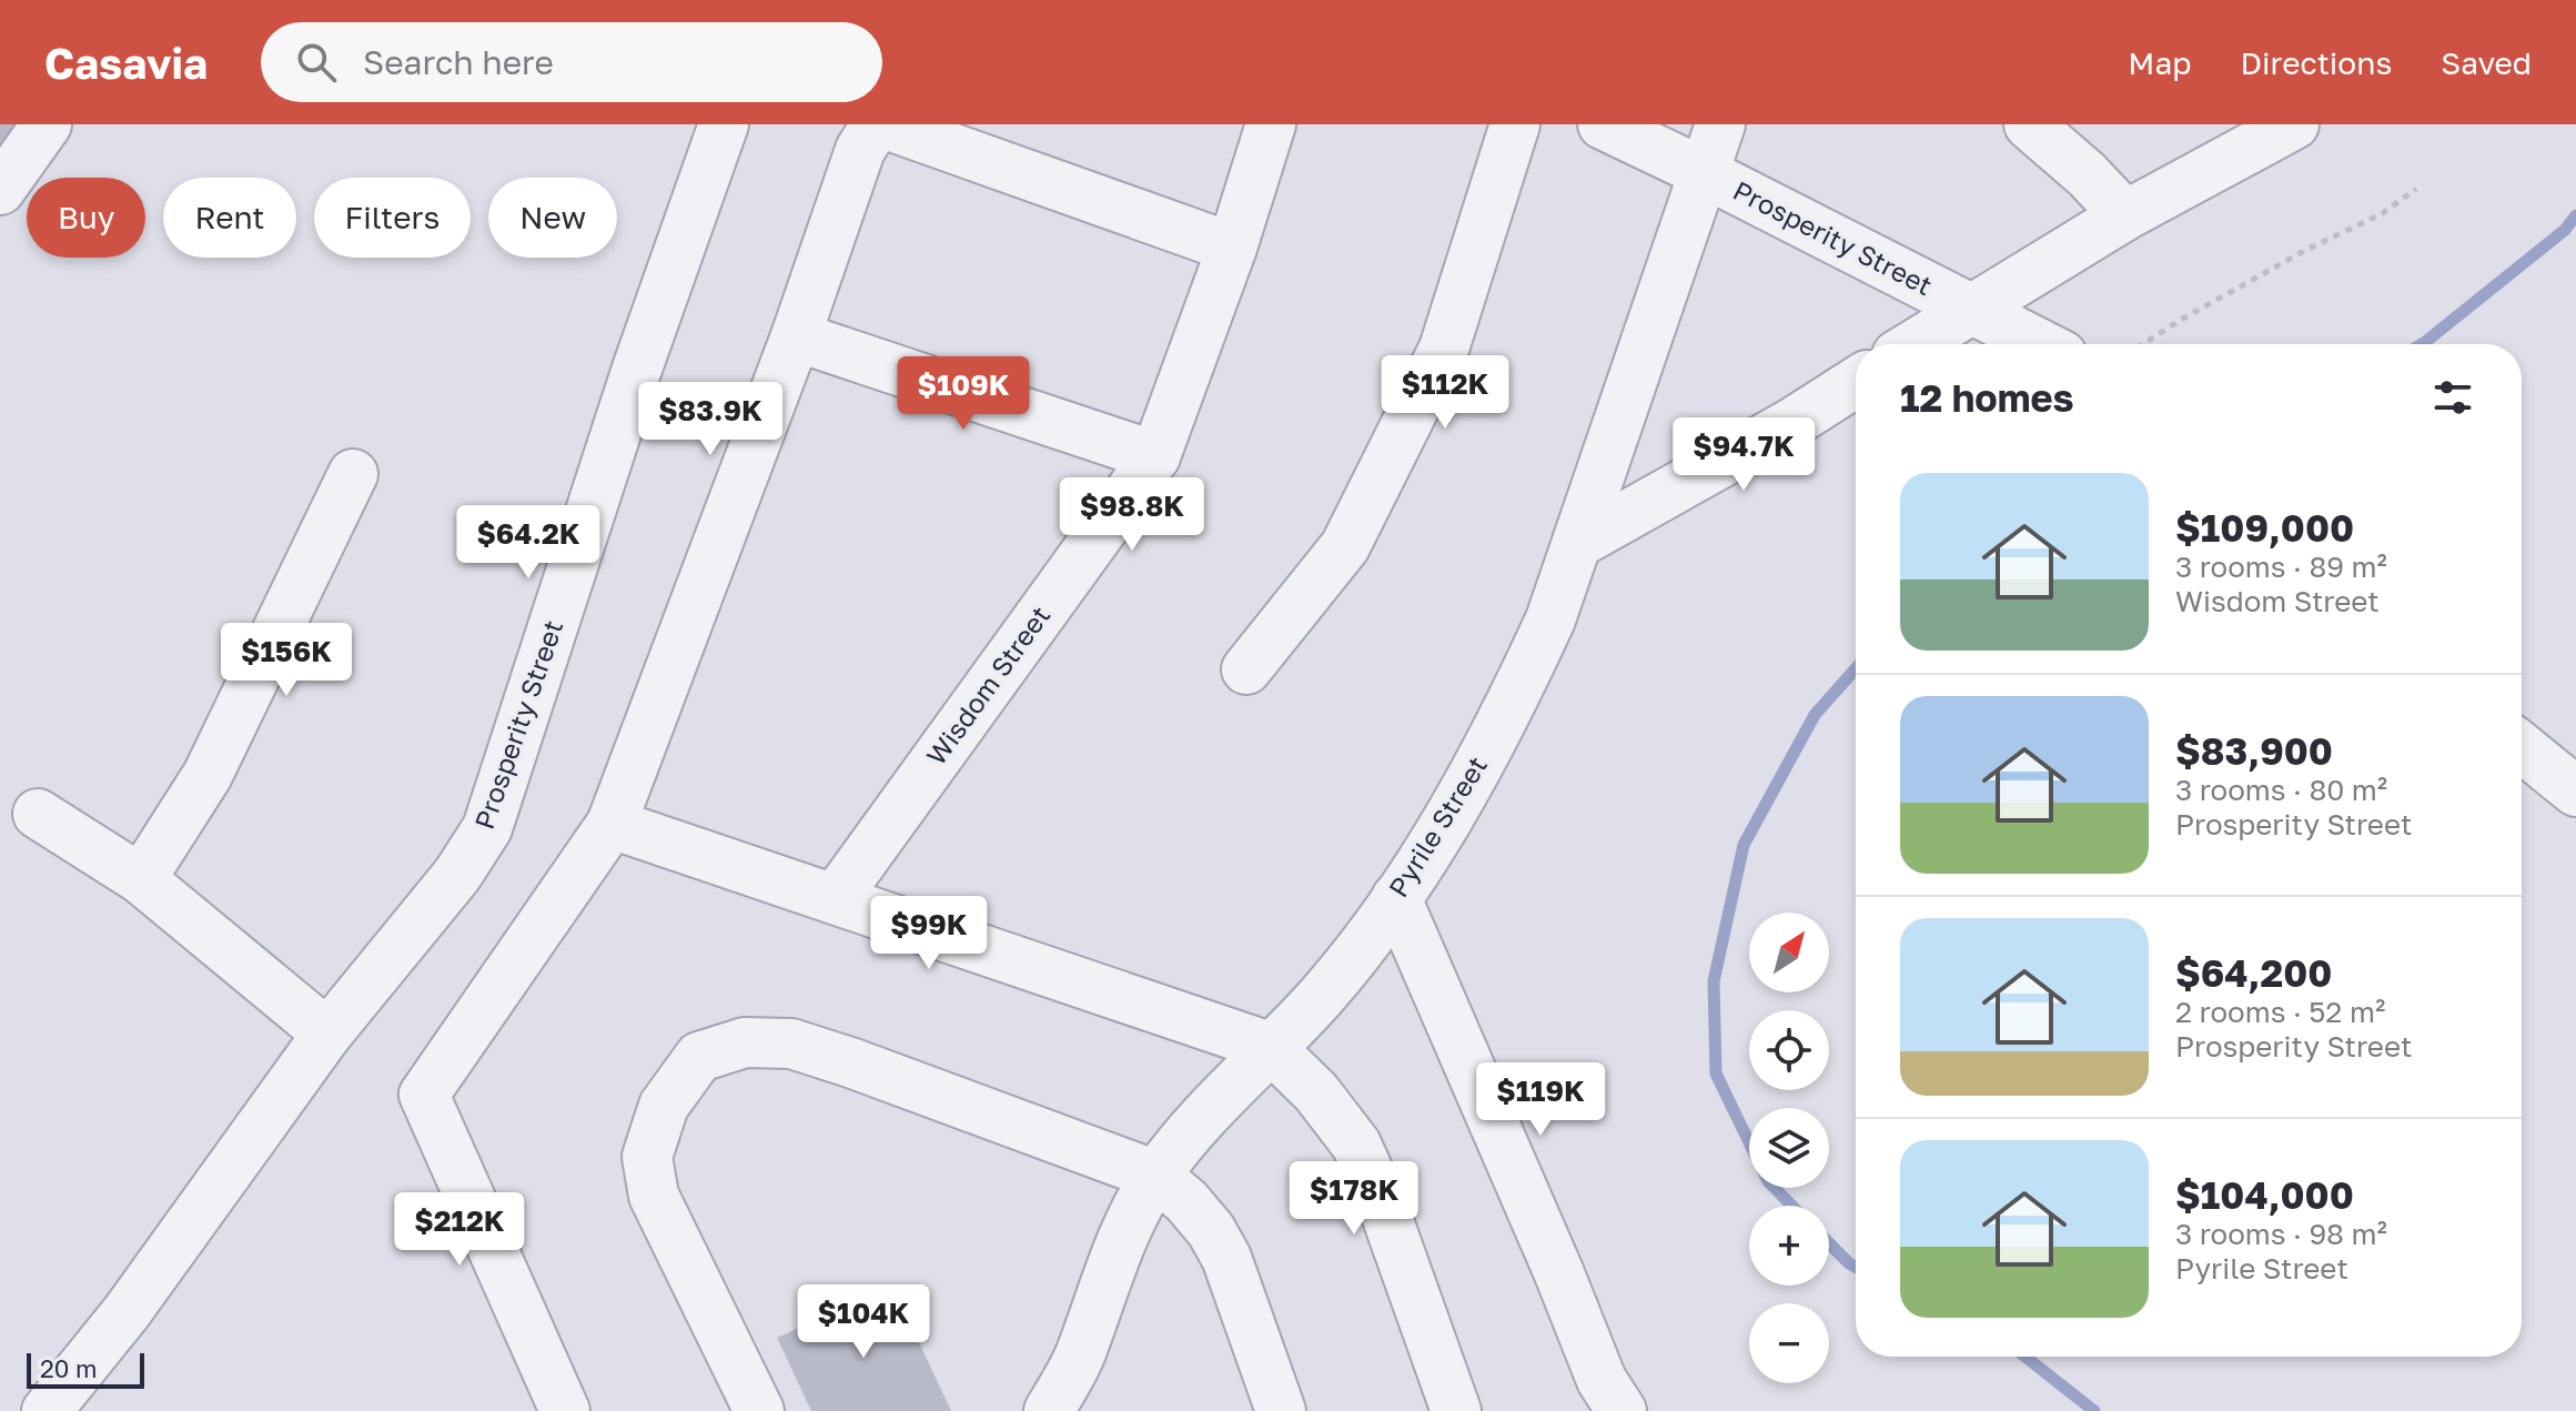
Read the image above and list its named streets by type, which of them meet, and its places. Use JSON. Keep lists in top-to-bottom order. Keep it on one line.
{"streets":{"street":["Prosperity Street","Wisdom Street","Pyrile Street"]},"crossings":[["Prosperity Street","Pyrile Street"]],"scale_bar":"20 m","north":"top right","page":{"header":"Casavia","search":"Search here","nav":["Map","Directions","Saved"],"chip":["Buy","Rent","Filters","New"],"heading":"12 homes","price":["$112K","$109K","$83.9K","$94.7K","$98.8K","$64.2K","$156K","$99K","$119K","$178K","$212K","$104K"],"list":[{"name":"$109,000","note":"3 rooms · 89 m² · Wisdom Street"},{"name":"$83,900","note":"3 rooms · 80 m² · Prosperity Street"},{"name":"$64,200","note":"2 rooms · 52 m² · Prosperity Street"},{"name":"$104,000","note":"3 rooms · 98 m² · Pyrile Street"}],"map_buttons":["+","−"],"scale":"20 m"}}
